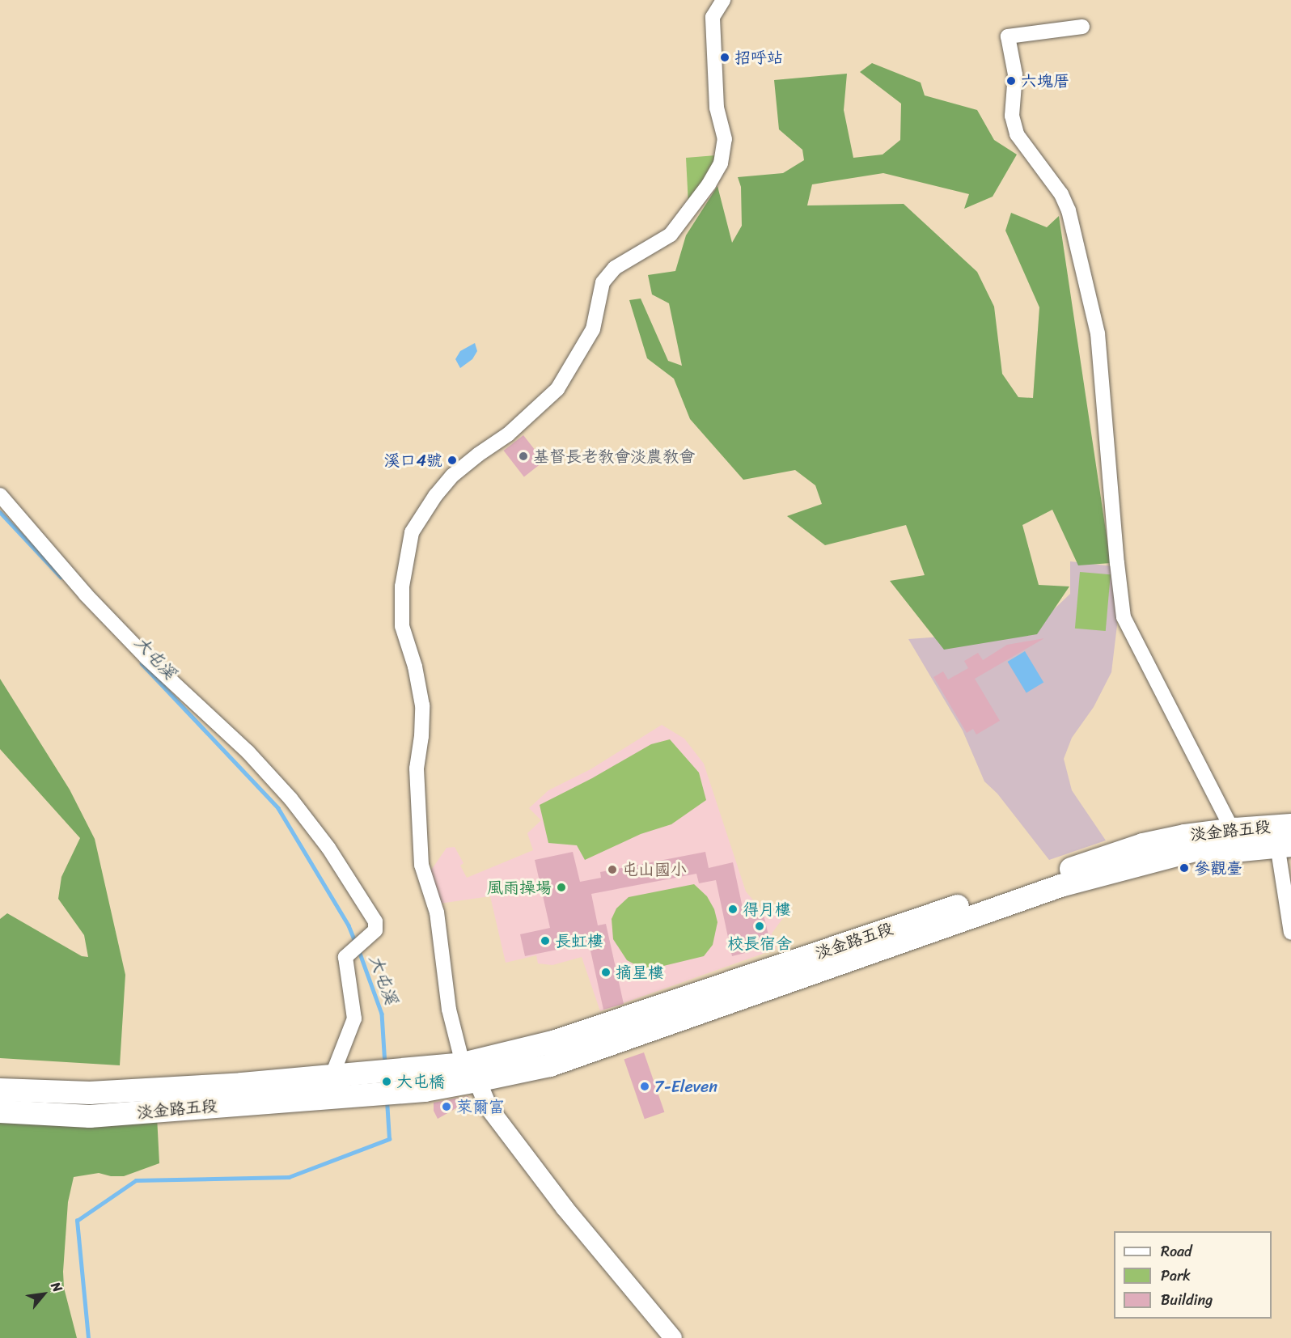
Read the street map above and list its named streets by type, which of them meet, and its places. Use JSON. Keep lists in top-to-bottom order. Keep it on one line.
{"streets":{"main road":["淡金路五段"]},"water":["大屯溪"],"places":["招呼站","六塊厝","基督長老教會淡農教會","溪口4號","參觀臺","屯山國小","風雨操場","得月樓","校長宿舍","長虹樓","摘星樓","大屯橋","7-Eleven","萊爾富"],"legend":["Road","Park","Building"],"north":"top right"}
